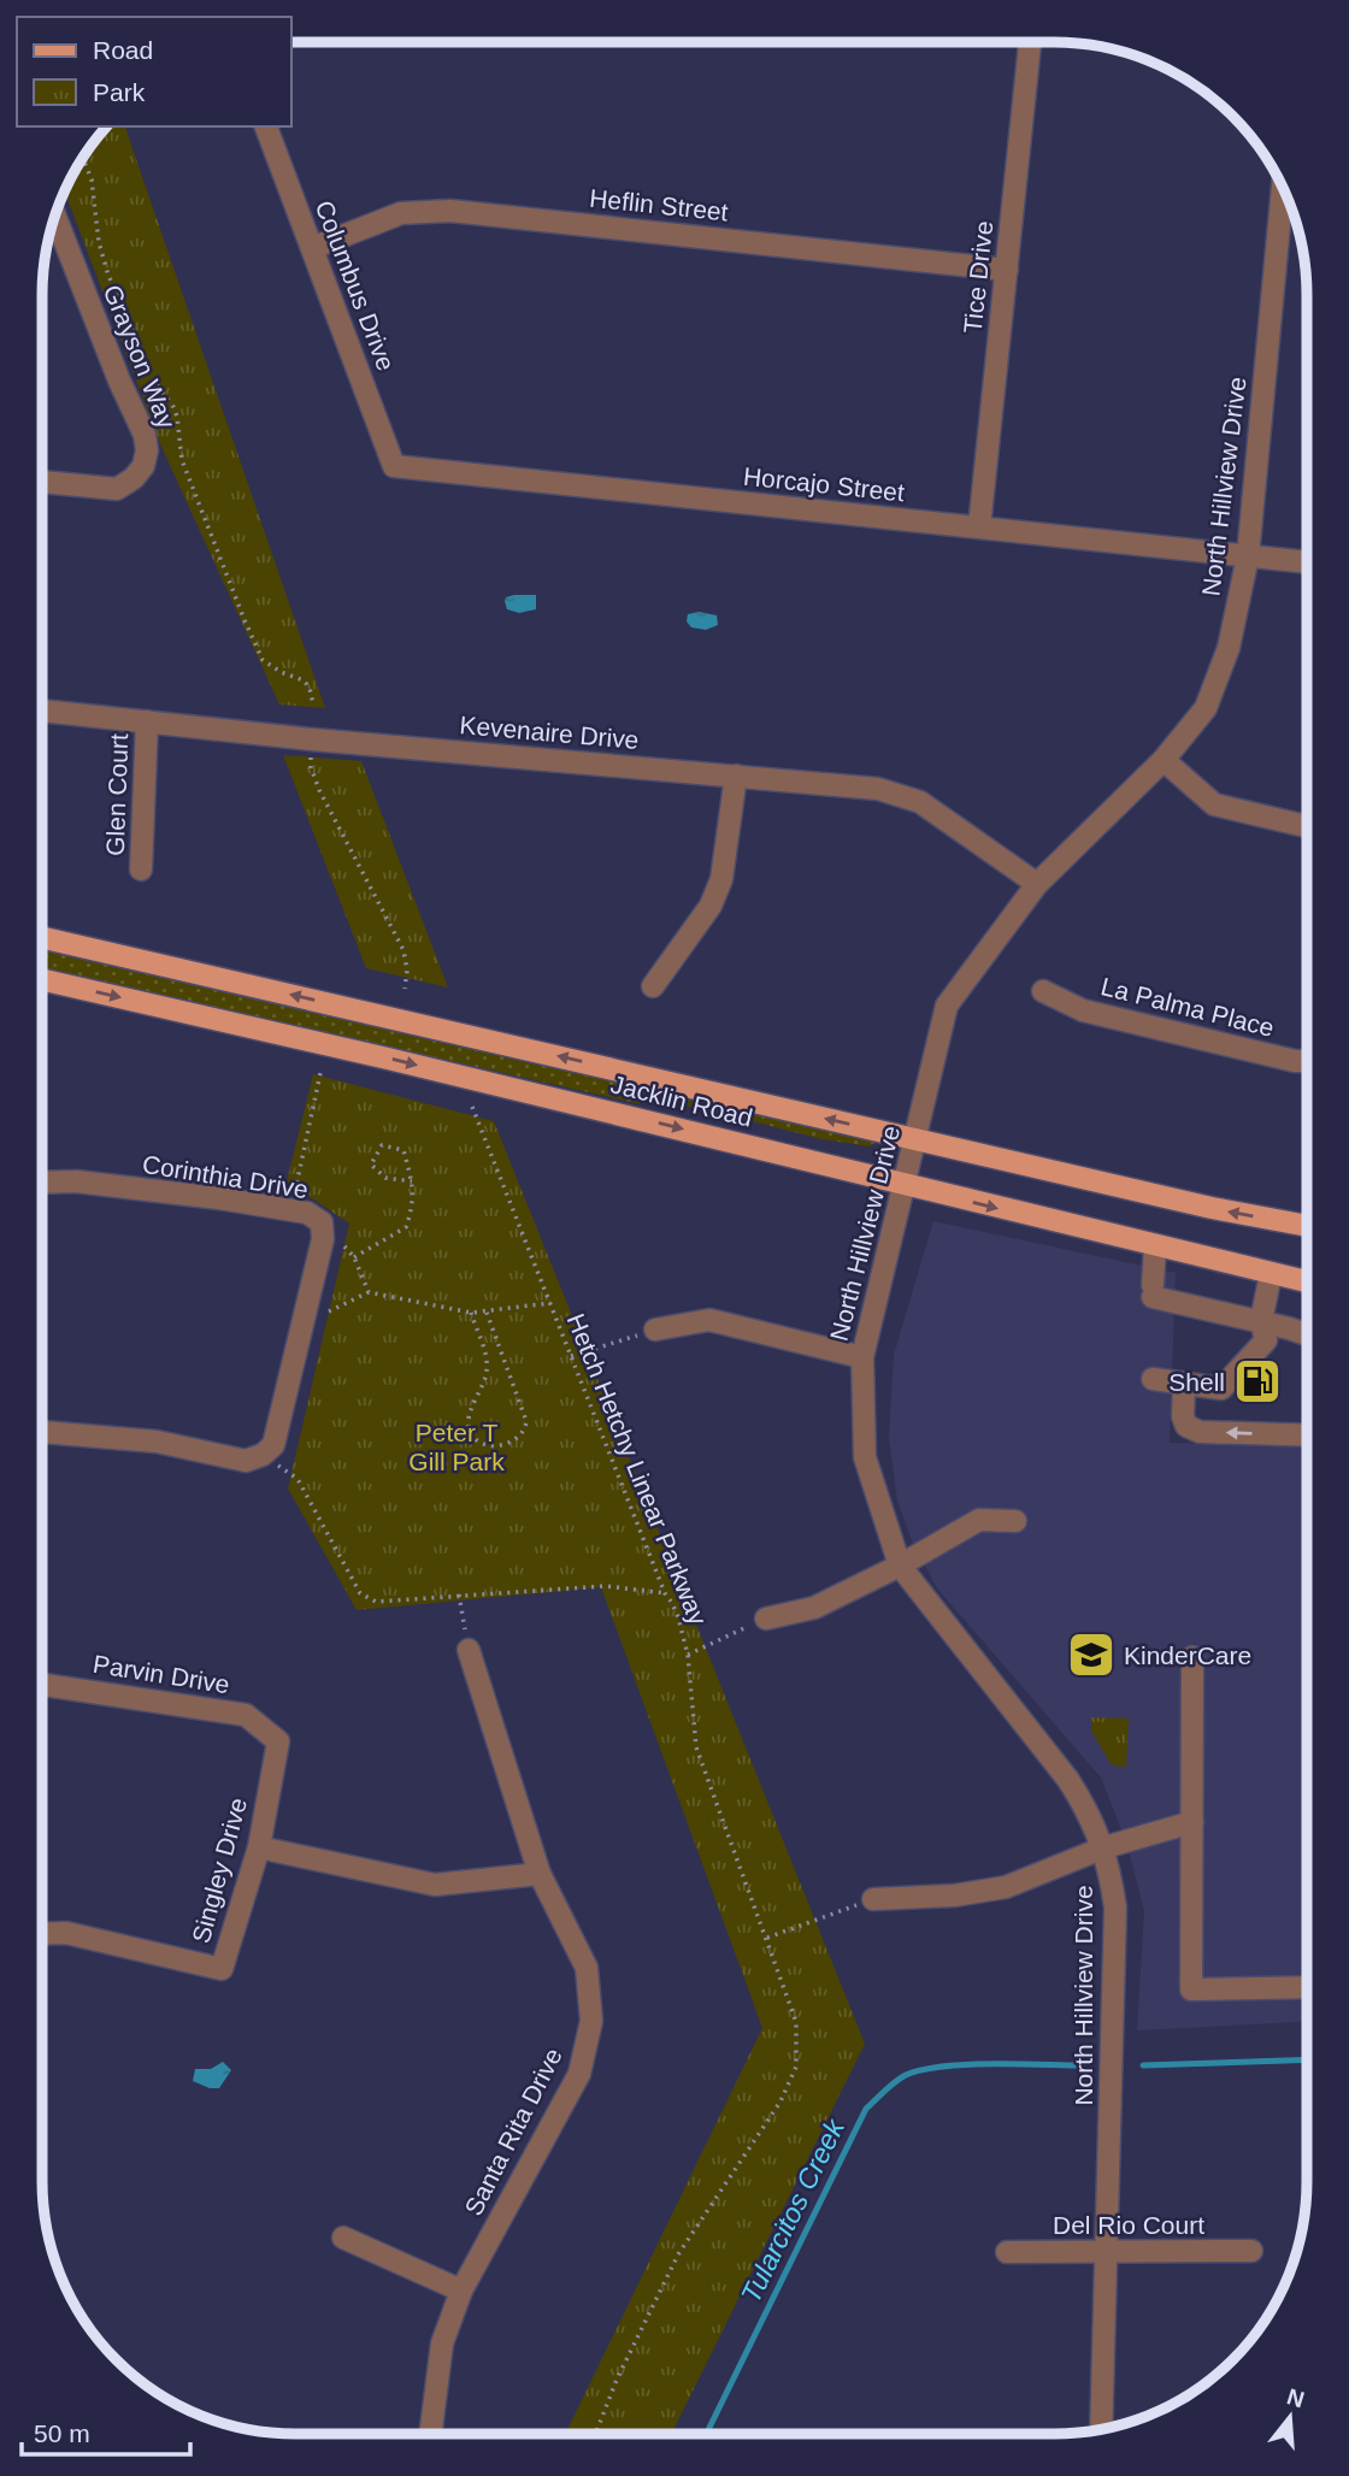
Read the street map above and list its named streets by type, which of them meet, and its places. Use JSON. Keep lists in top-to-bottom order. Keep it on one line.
{"streets":{"main road":["Jacklin Road"],"street":["Heflin Street","Tice Drive","Columbus Drive","Grayson Way","Horcajo Street","North Hillview Drive","Kevenaire Drive","Glen Court","La Palma Place","Corinthia Drive","Parvin Drive","Singley Drive","Santa Rita Drive","Del Rio Court"],"path":["Hetch Hetchy Linear Parkway"]},"crossings":[["Heflin Street","Tice Drive"],["Heflin Street","Columbus Drive"],["Tice Drive","Horcajo Street"],["Columbus Drive","Horcajo Street"],["Horcajo Street","North Hillview Drive"],["North Hillview Drive","Kevenaire Drive"],["North Hillview Drive","Jacklin Road"],["North Hillview Drive","Del Rio Court"],["Kevenaire Drive","Glen Court"],["Parvin Drive","Singley Drive"]],"water":["Tularcitos Creek"],"parks":["Peter T Gill Park"],"places":{"fuel station":["Shell"],"school or university":["KinderCare"]},"legend":["Road","Park"],"scale_bar":"50 m","north":"top"}
